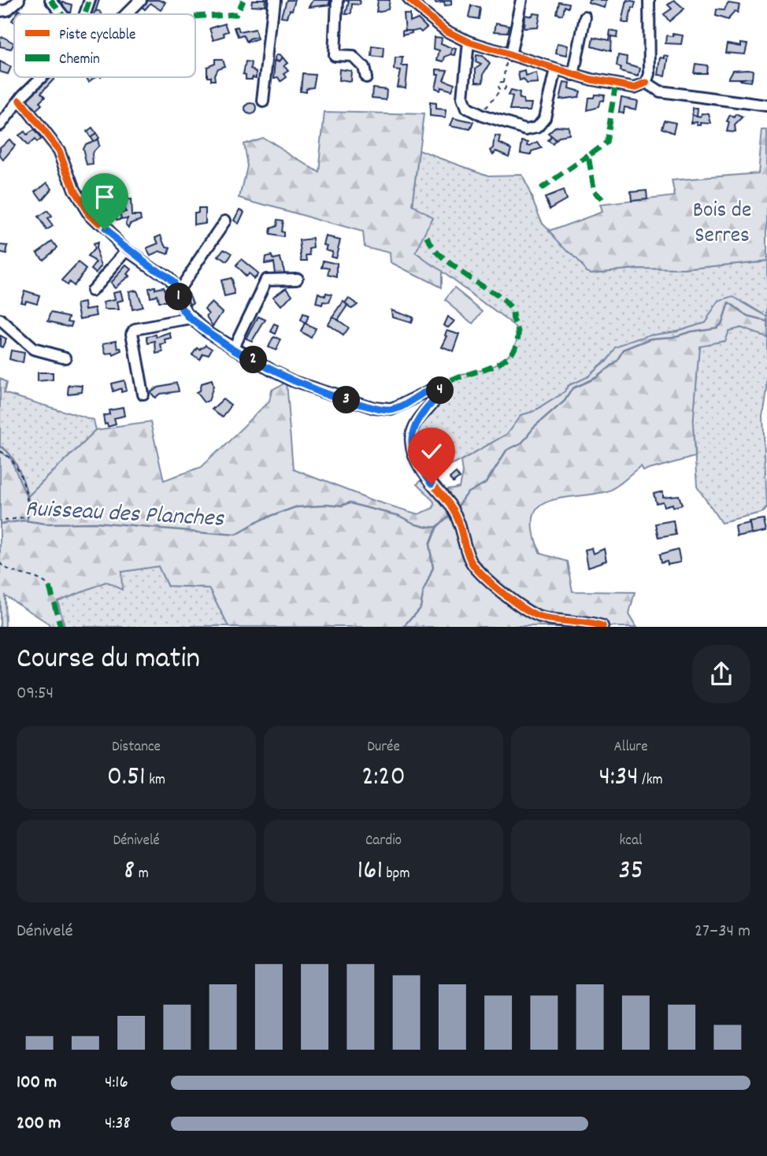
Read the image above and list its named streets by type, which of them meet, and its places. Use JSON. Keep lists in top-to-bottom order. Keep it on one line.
{"water":["Ruisseau des Planches"],"parks":["Bois de Serres"],"legend":["Piste cyclable","Chemin"],"page":{"pins":["1","2","4","3"],"heading":["Course du matin","09:54"],"stats":[["Distance","0.51 km"],["Durée","2:20"],["Allure","4:34 /km"],["Dénivelé","8 m"],["Cardio","161 bpm"],["kcal","35"]],"chart":["Dénivelé","27–34 m"],"list":[{"name":"100 m","note":"4:16"},{"name":"200 m","note":"4:38"}]}}
